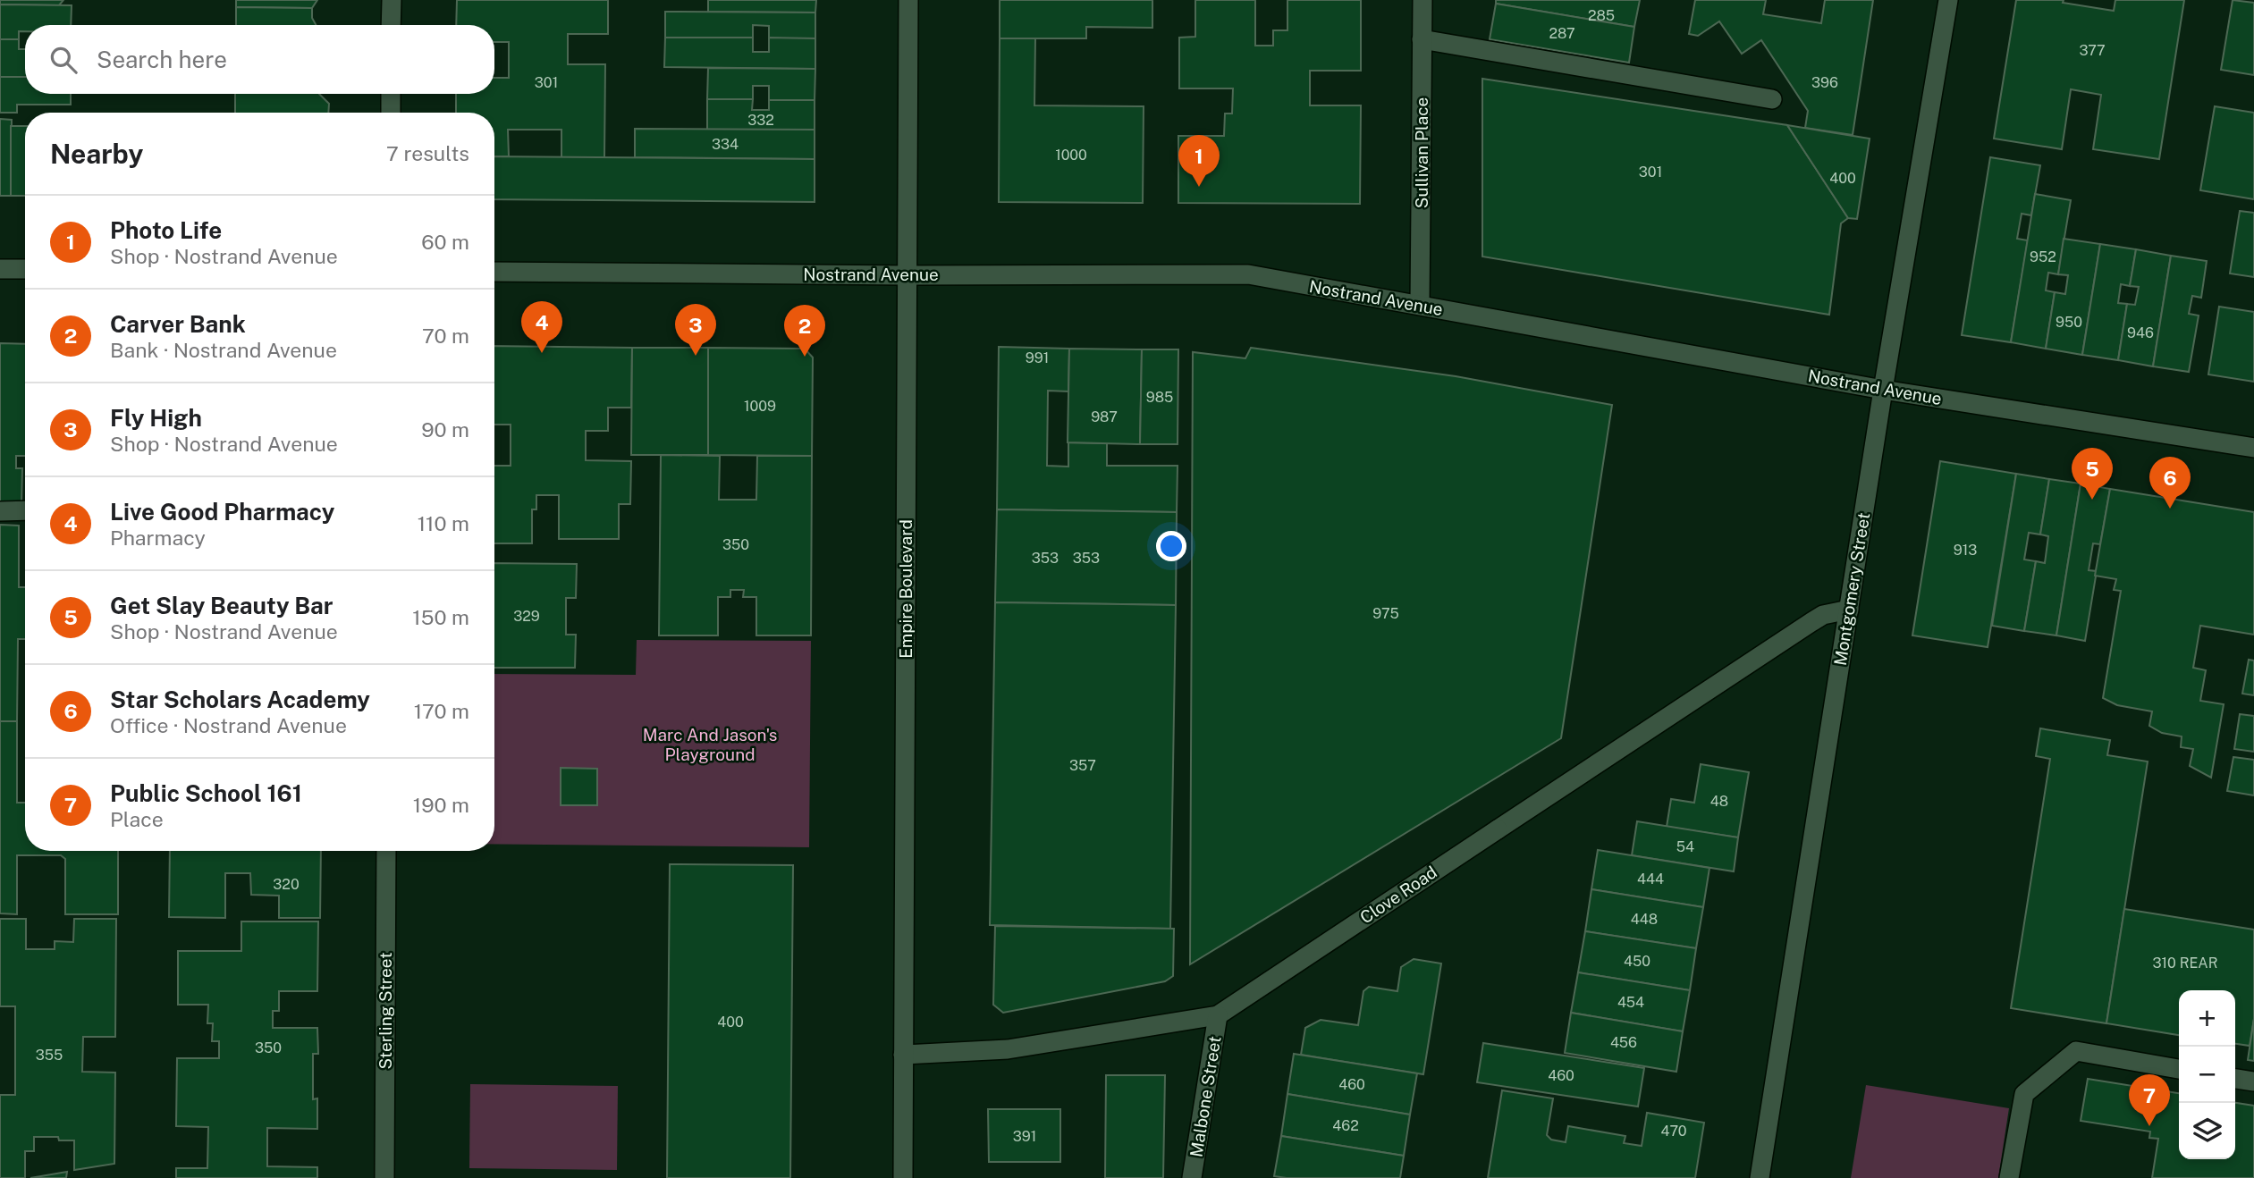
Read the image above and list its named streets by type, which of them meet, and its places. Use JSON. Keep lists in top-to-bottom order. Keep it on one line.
{"streets":{"main road":["Sullivan Place","Nostrand Avenue","Empire Boulevard","Montgomery Street","Clove Road","Sterling Street","Malbone Street"]},"crossings":[["Sullivan Place","Nostrand Avenue"],["Nostrand Avenue","Empire Boulevard"],["Nostrand Avenue","Montgomery Street"],["Empire Boulevard","Clove Road"],["Montgomery Street","Clove Road"],["Clove Road","Malbone Street"]],"parks":["Marc And Jason's Playground"],"house_numbers":["285","287","377","301","396","332","334","1000","301","400","952","950","946","991","985","1009","987","350","913","353","353","975","329","357","48","54","444","320","448","450","310 REAR","454","400","456","350","355","460","460","462","470","391"],"page":{"search":"Search here","heading":["Nearby","7 results"],"pins":["1","4","3","2","5","6","7"],"list":[{"mark":"1","name":"Photo Life","note":"Shop · Nostrand Avenue","value":"60 m"},{"mark":"2","name":"Carver Bank","note":"Bank · Nostrand Avenue","value":"70 m"},{"mark":"3","name":"Fly High","note":"Shop · Nostrand Avenue","value":"90 m"},{"mark":"4","name":"Live Good Pharmacy","note":"Pharmacy","value":"110 m"},{"mark":"5","name":"Get Slay Beauty Bar","note":"Shop · Nostrand Avenue","value":"150 m"},{"mark":"6","name":"Star Scholars Academy","note":"Office · Nostrand Avenue","value":"170 m"},{"mark":"7","name":"Public School 161","note":"Place","value":"190 m"}],"map_buttons":["+","−"]}}
